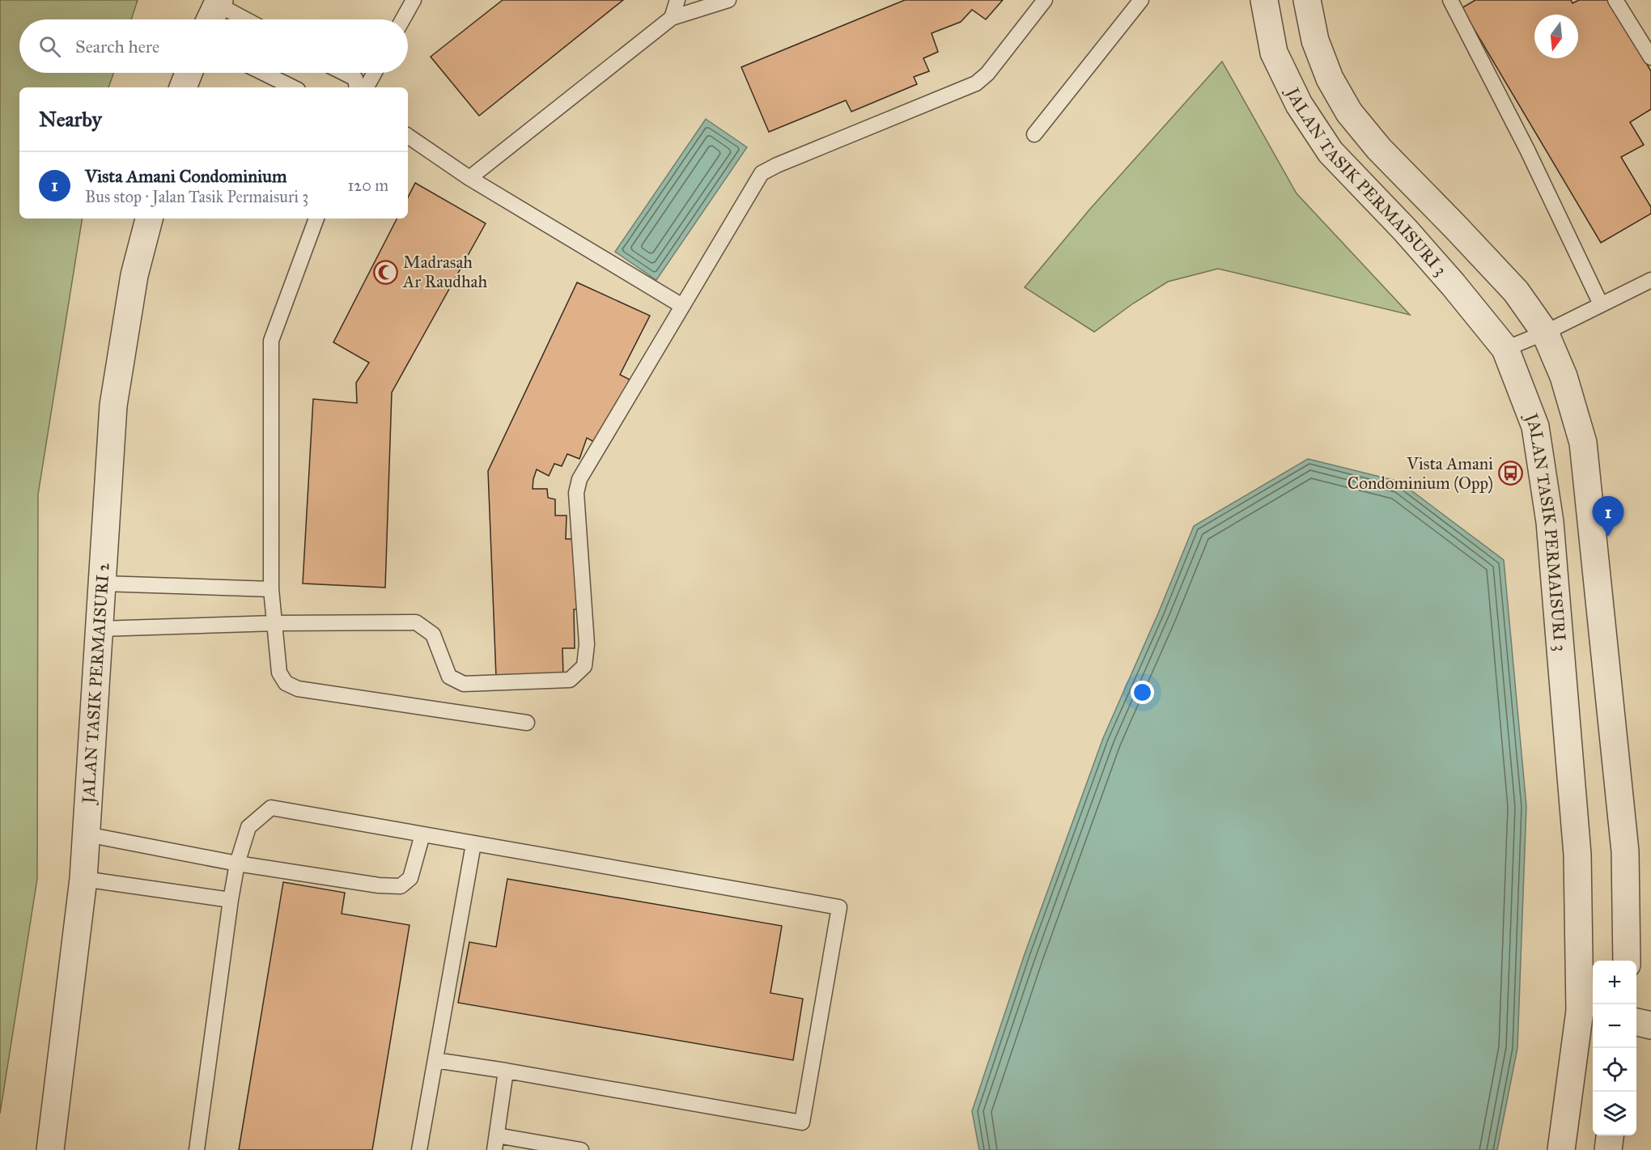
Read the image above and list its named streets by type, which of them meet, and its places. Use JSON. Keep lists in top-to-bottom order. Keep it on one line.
{"streets":{"street":["JALAN TASIK PERMAISURI 3","JALAN TASIK PERMAISURI 2"]},"places":{"mosque":["Madrasah Ar Raudhah"],"bus stop":["Vista Amani Condominium (Opp)"]},"north":"bottom","page":{"search":"Search here","heading":"Nearby","list":[{"mark":"1","name":"Vista Amani Condominium","note":"Bus stop · Jalan Tasik Permaisuri 3","value":"120 m"}],"pins":"1","map_buttons":["+","−"]}}
